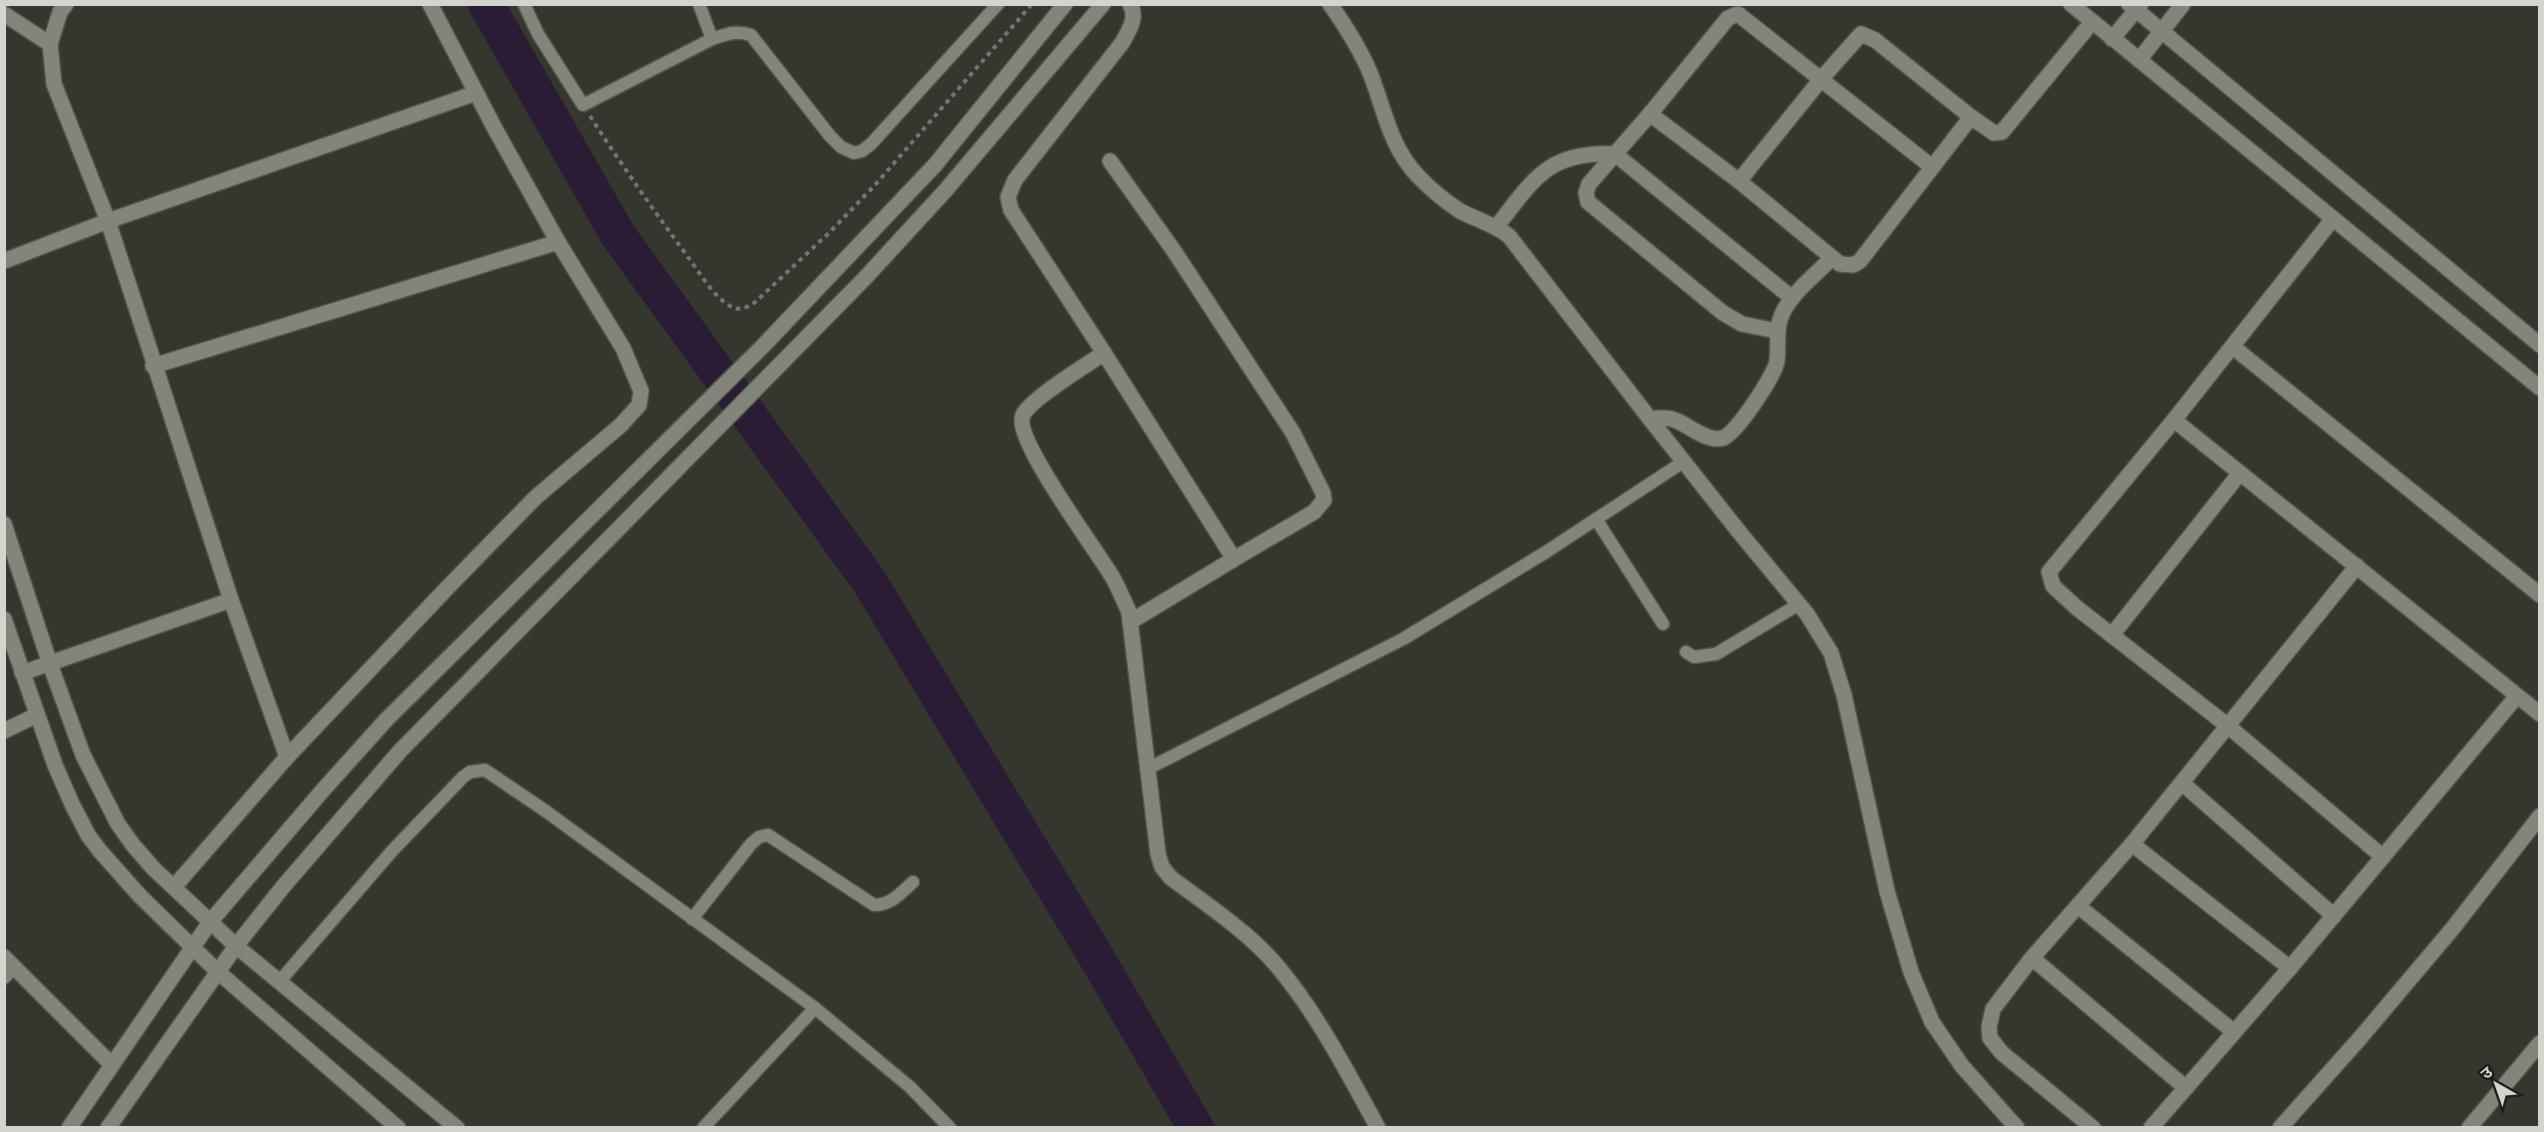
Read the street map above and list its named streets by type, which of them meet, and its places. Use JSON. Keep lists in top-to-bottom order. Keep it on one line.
{"north":"top left"}
